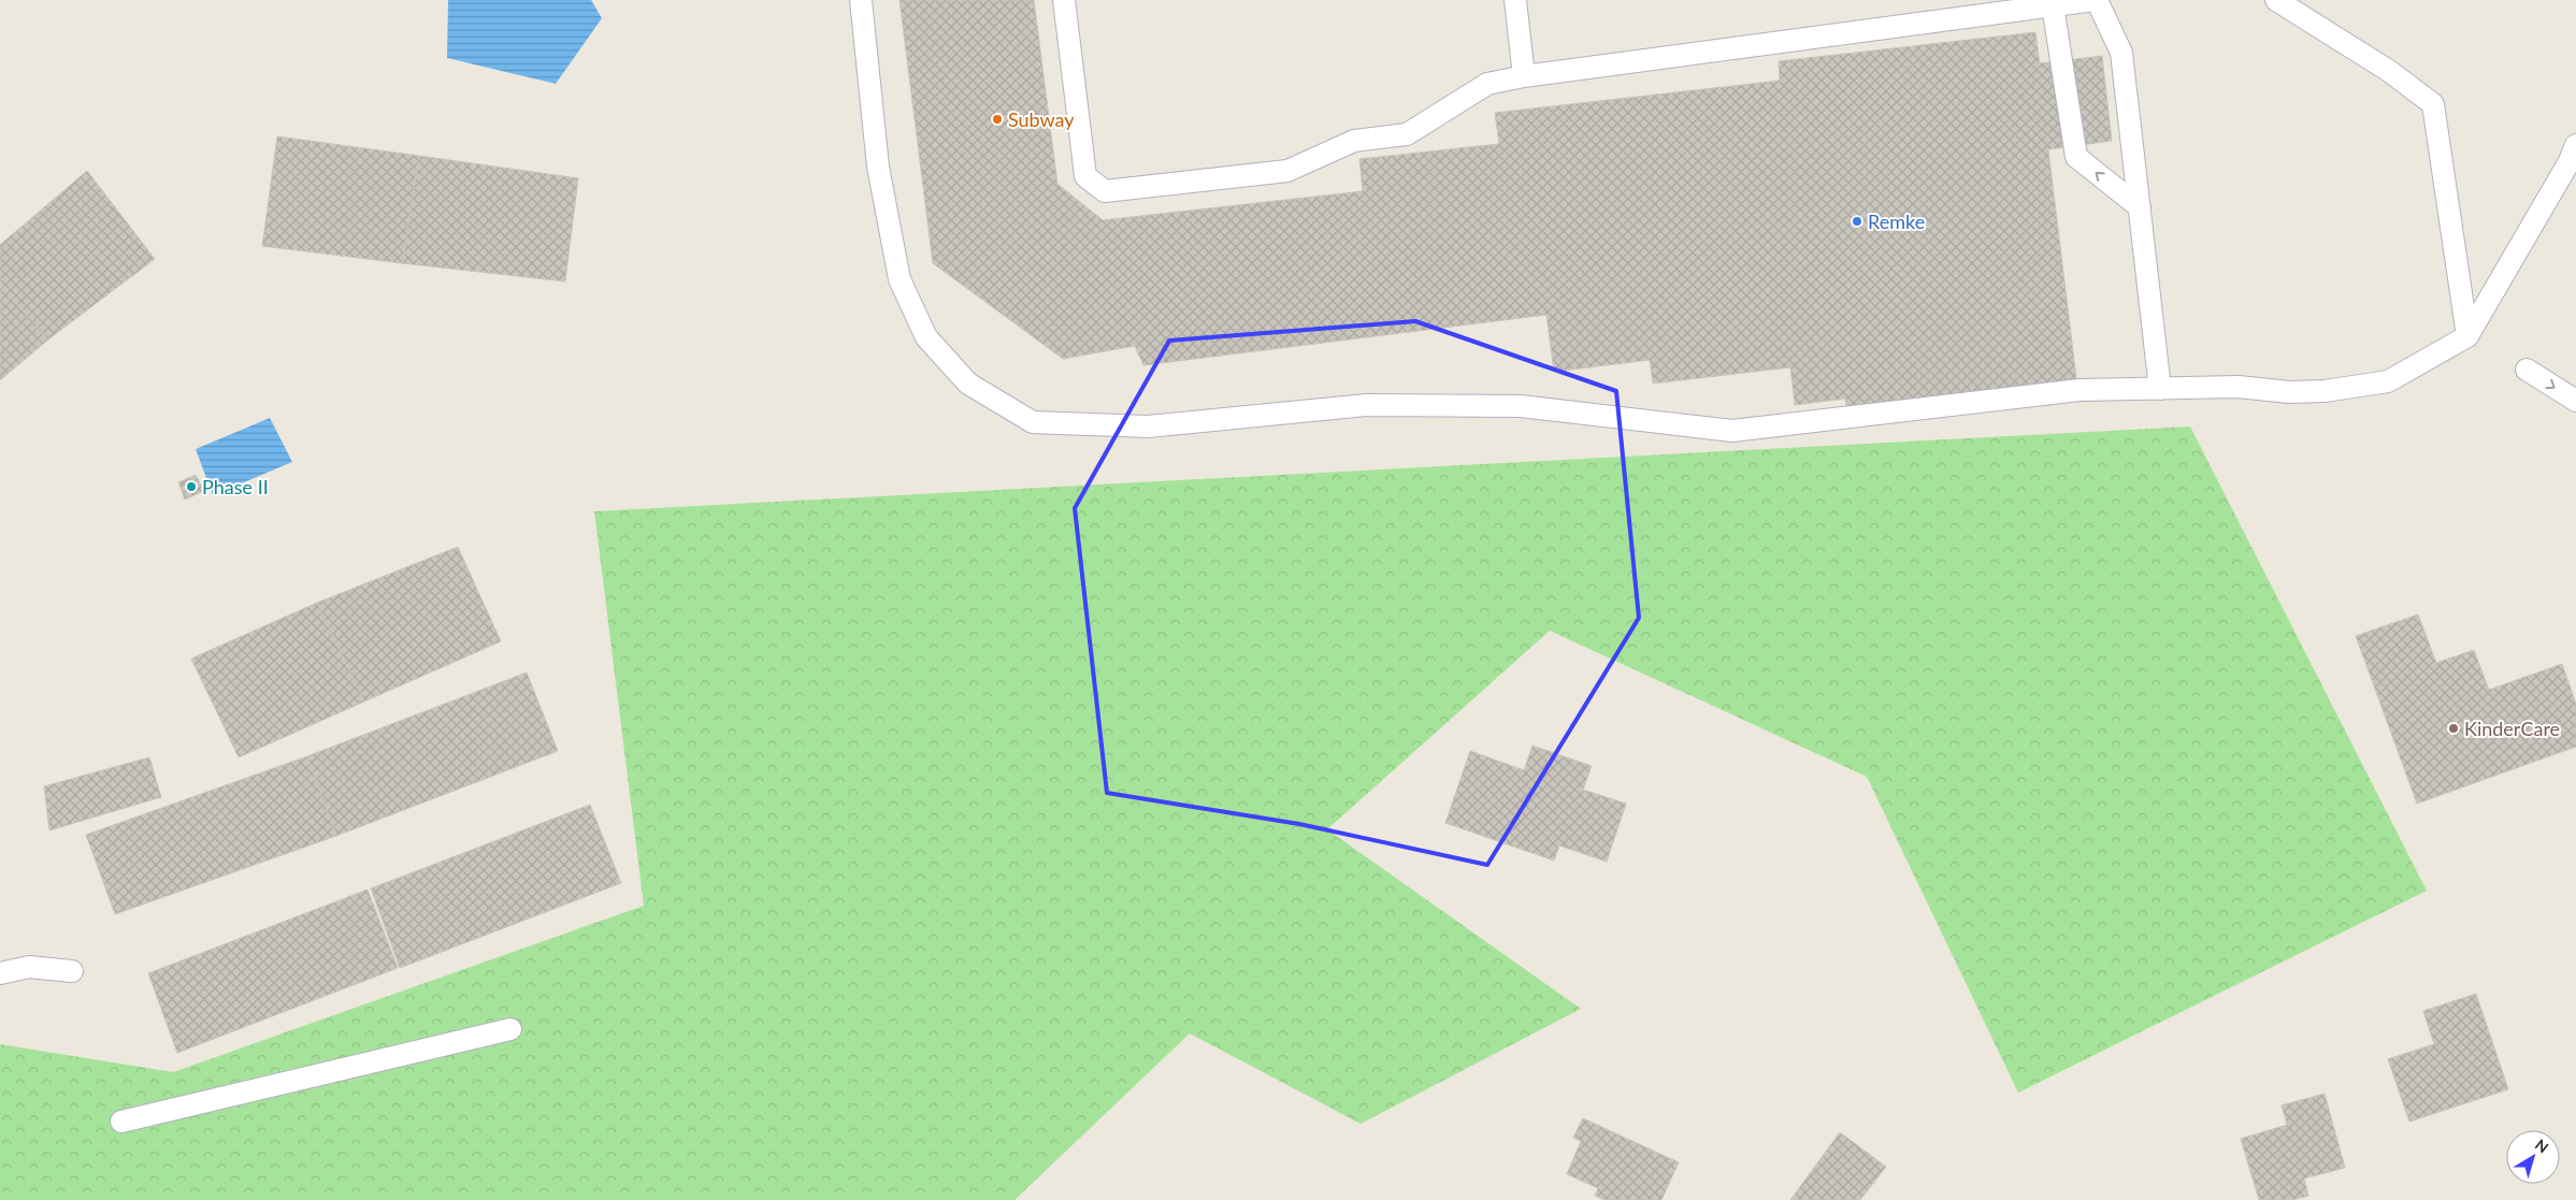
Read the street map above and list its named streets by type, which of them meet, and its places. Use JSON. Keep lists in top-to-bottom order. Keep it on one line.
{"places":["Subway","Remke","Phase II","KinderCare"],"north":"top right"}
